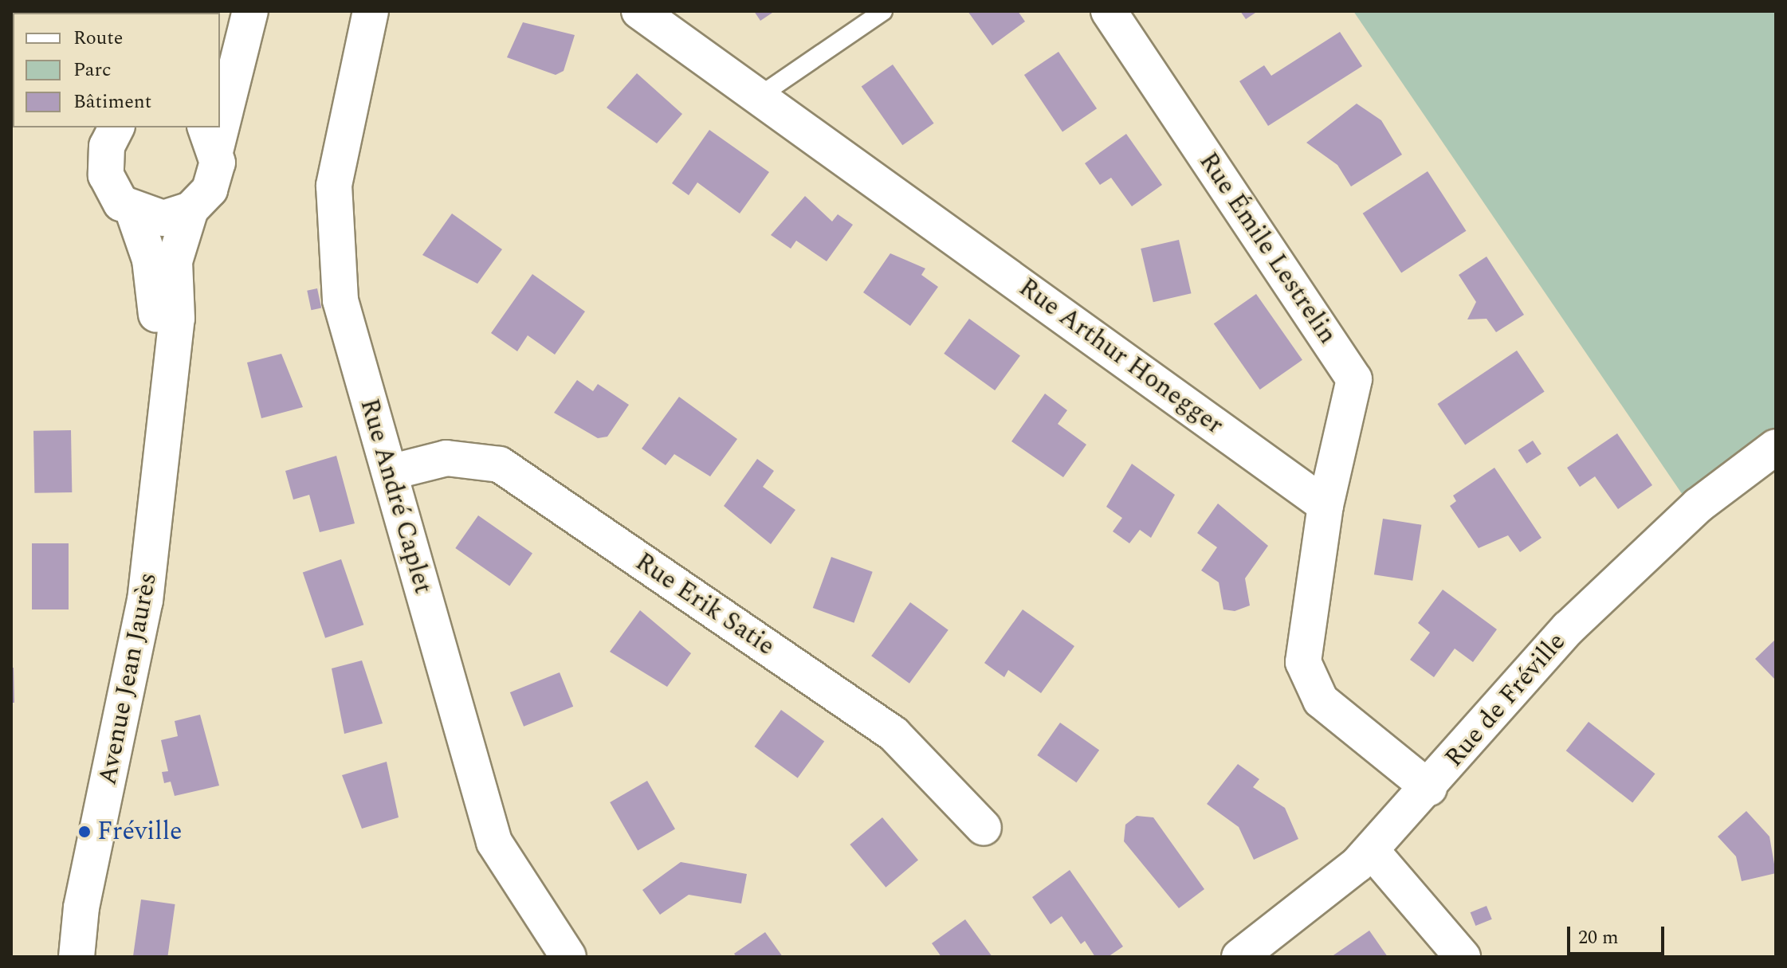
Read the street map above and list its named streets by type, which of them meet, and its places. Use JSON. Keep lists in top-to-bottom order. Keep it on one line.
{"streets":{"street":["Rue Émile Lestrelin","Rue Arthur Honegger","Rue André Caplet","Rue Erik Satie","Avenue Jean Jaurès","Rue de Fréville"]},"crossings":[["Rue Émile Lestrelin","Rue Arthur Honegger"],["Rue André Caplet","Rue Erik Satie"]],"places":["Fréville"],"legend":["Route","Parc","Bâtiment"],"scale_bar":"20 m"}
